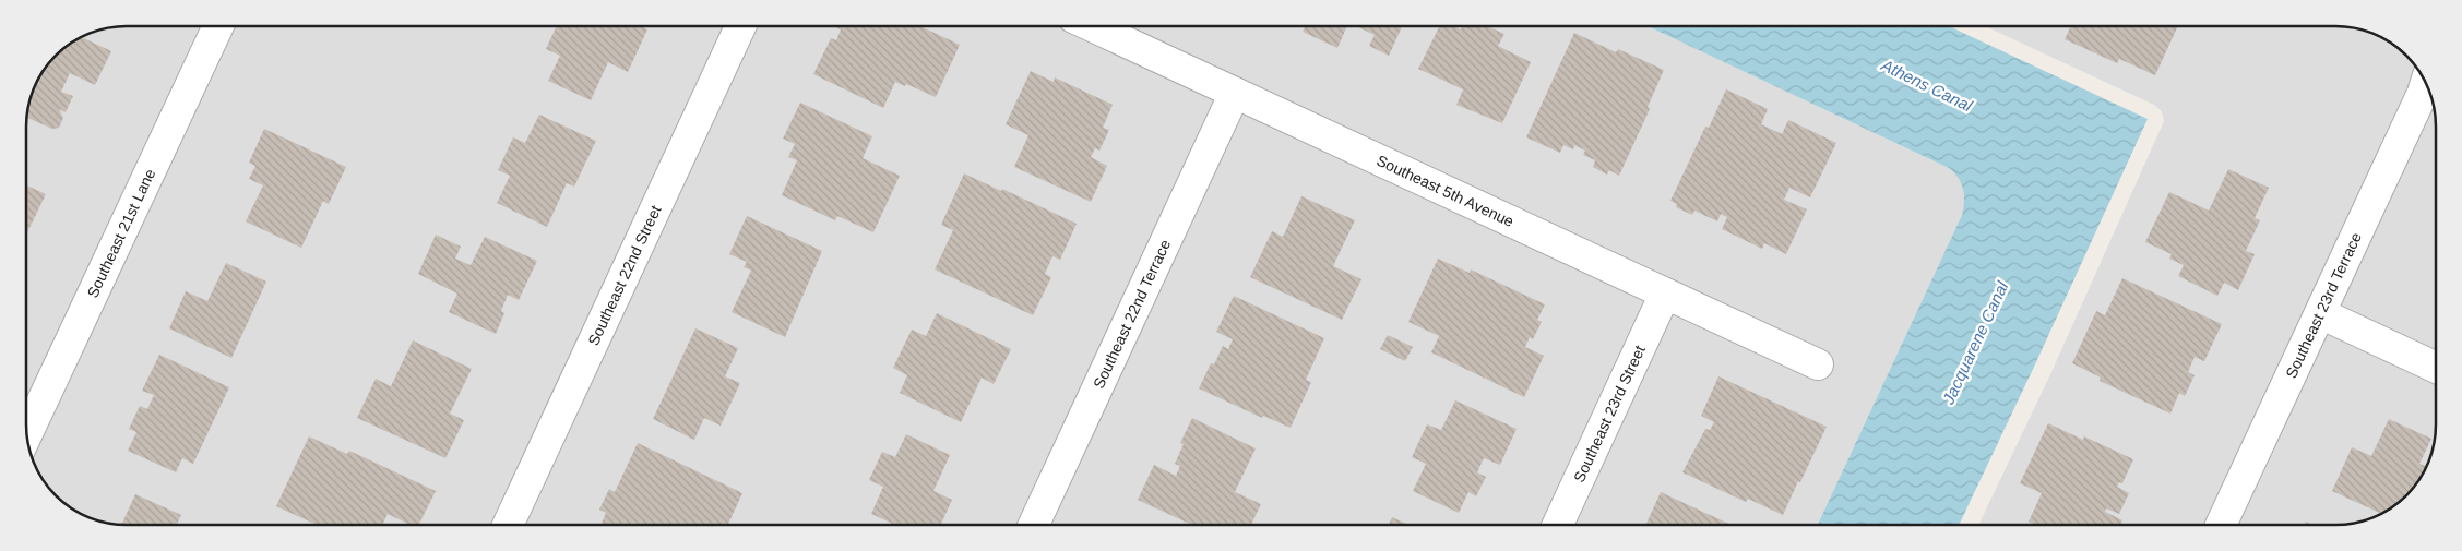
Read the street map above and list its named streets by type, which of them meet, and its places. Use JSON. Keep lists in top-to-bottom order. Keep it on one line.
{"streets":{"street":["Southeast 5th Avenue","Southeast 21st Lane","Southeast 22nd Street","Southeast 23rd Terrace","Southeast 22nd Terrace","Southeast 23rd Street"]},"crossings":[["Southeast 5th Avenue","Southeast 22nd Terrace"],["Southeast 5th Avenue","Southeast 23rd Street"]],"water":["Athens Canal","Jacquarene Canal"]}
